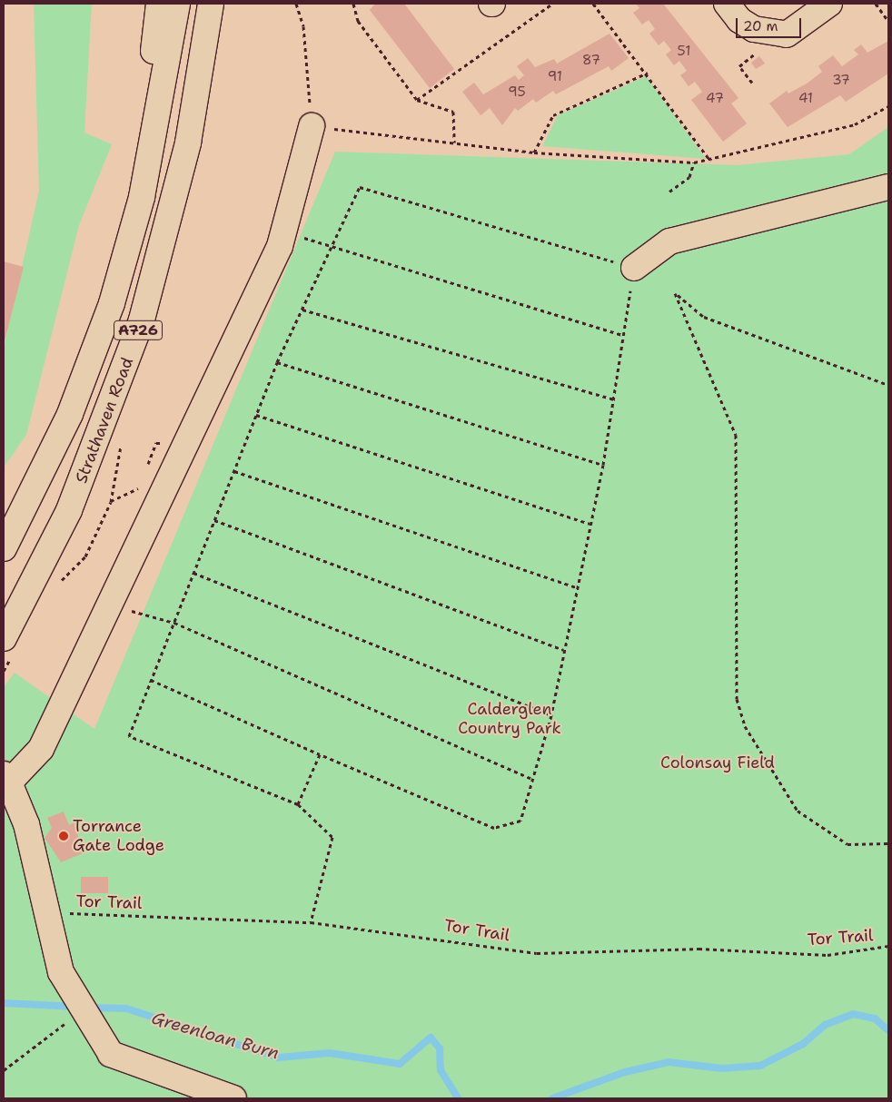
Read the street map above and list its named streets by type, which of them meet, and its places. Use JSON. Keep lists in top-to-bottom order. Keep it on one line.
{"streets":{"main road":["A726","Strathaven Road"],"path":["Tor Trail"]},"water":["Greenloan Burn"],"parks":["Calderglen Country Park","Colonsay Field"],"places":["Torrance Gate Lodge"],"house_numbers":["51","87","91","37","95","47","41"],"scale_bar":"20 m"}
